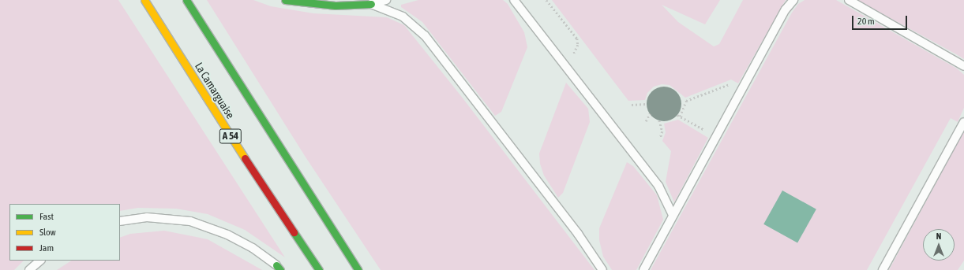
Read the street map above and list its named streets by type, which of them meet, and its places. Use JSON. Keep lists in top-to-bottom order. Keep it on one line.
{"streets":{"highway":["La Camarguaise","A 54"]},"legend":["Fast","Slow","Jam"],"scale_bar":"20 m","north":"top"}
